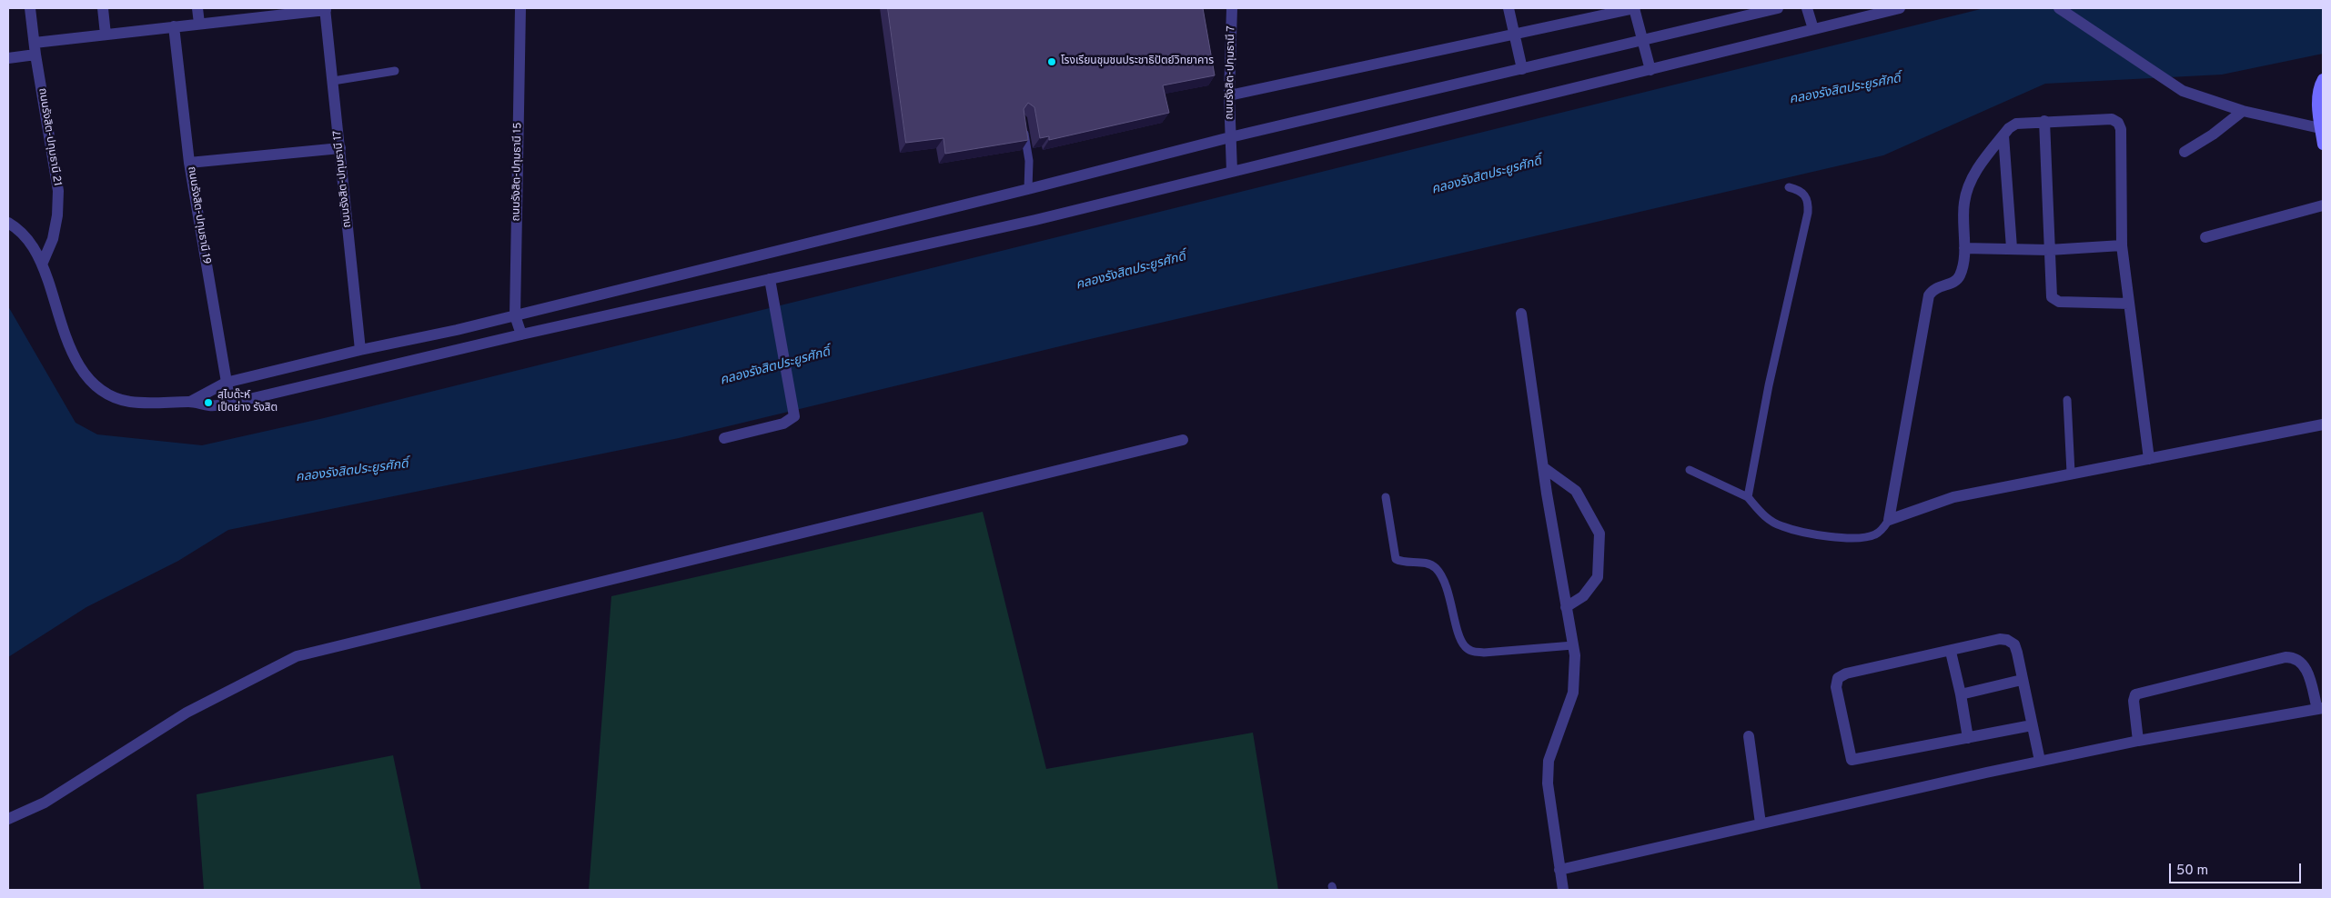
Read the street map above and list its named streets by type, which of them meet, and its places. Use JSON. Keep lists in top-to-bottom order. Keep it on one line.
{"streets":{"street":["ถนนรังสิต-ปทุมธานี 7","ถนนรังสิต-ปทุมธานี 21","ถนนรังสิต-ปทุมธานี 15","ถนนรังสิต-ปทุมธานี 17","ถนนรังสิต-ปทุมธานี 19"]},"water":["คลองรังสิตประยูรศักดิ์"],"places":["โรงเรียนชุมชนประชาธิปัตย์วิทยาคาร","สุไบด๊ะห์ เป็ดย่าง รังสิต"],"scale_bar":"50 m"}
